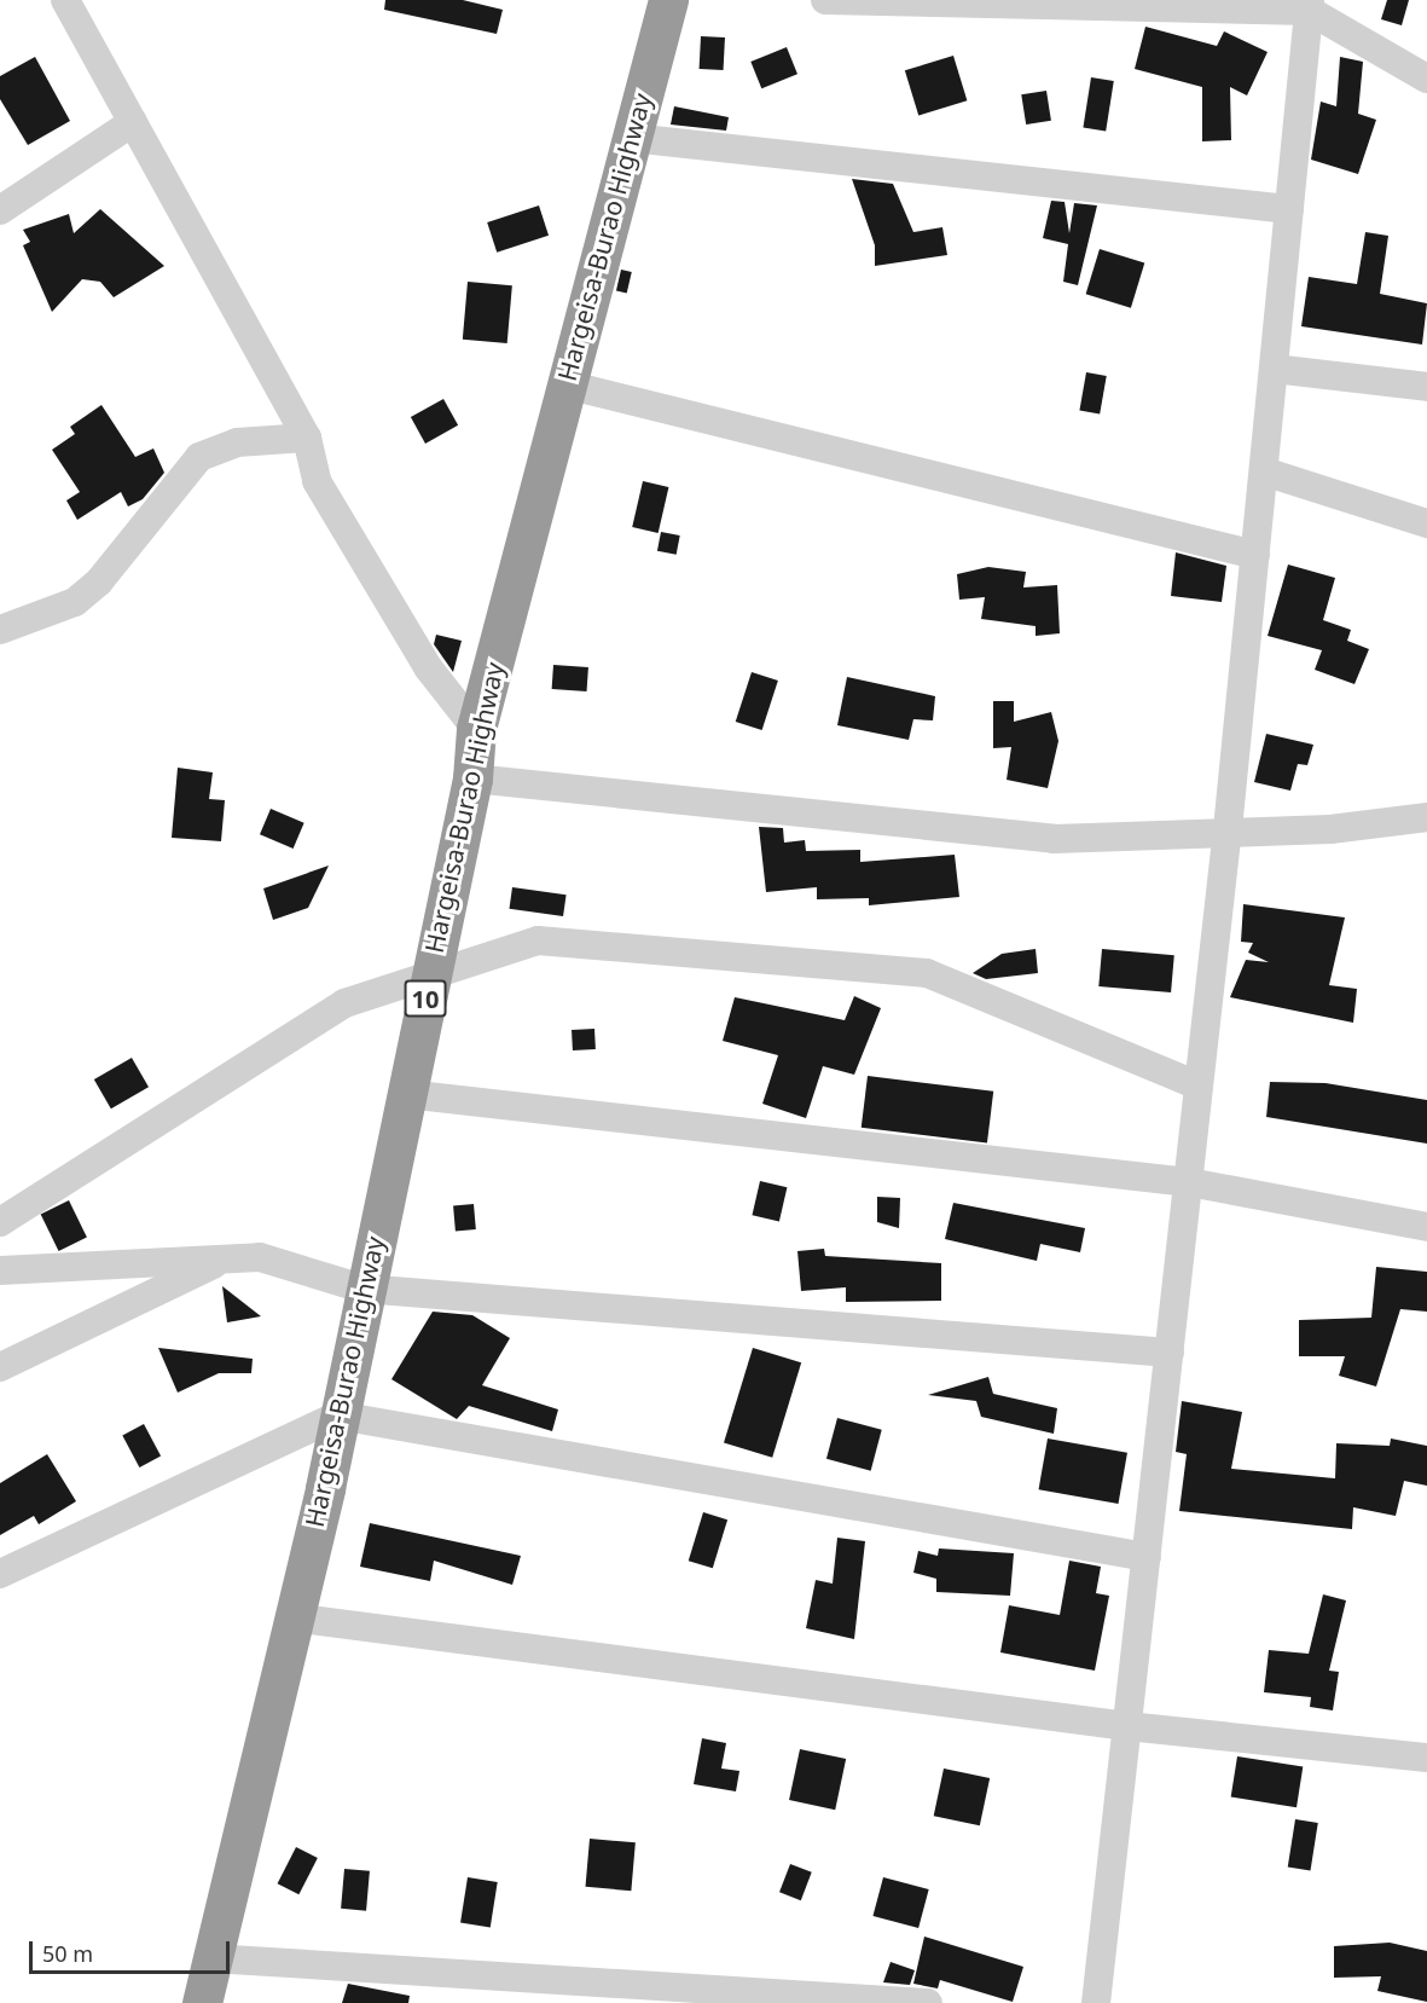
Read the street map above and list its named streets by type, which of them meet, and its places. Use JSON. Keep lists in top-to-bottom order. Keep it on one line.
{"streets":{"highway":["Hargeisa-Burao Highway","10"]},"scale_bar":"50 m"}
